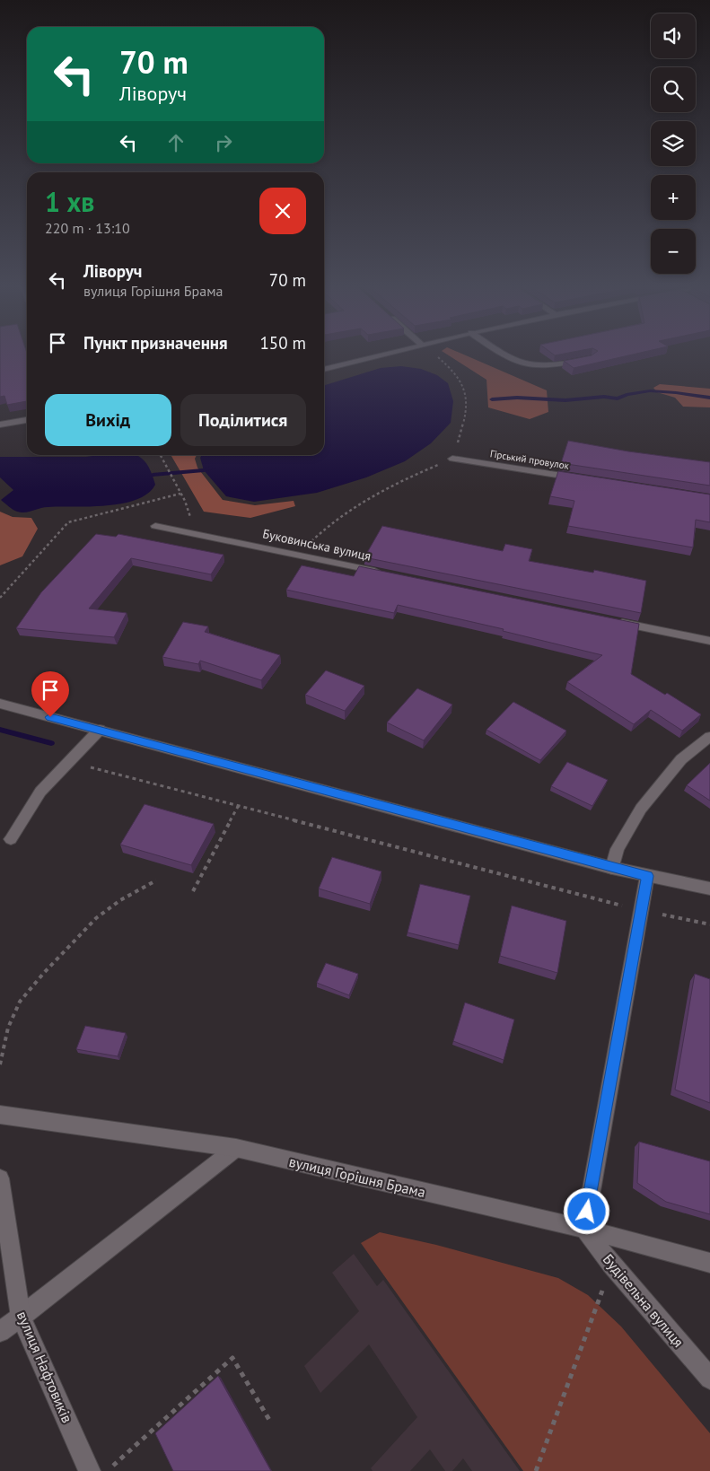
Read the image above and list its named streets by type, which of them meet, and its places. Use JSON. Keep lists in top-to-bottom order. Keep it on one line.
{"streets":{"street":["Гірський провулок","Буковинська вулиця","вулиця Горішня Брама","Будівельна вулиця","вулиця Нафтовиків"]},"crossings":[["вулиця Горішня Брама","Будівельна вулиця"]],"page":{"map_buttons":["+","−"],"turn":["70 m","Ліворуч"],"heading":["1 хв","220 m · 13:10"],"list":[{"name":"Ліворуч","note":"вулиця Горішня Брама","value":"70 m"},{"name":"Пункт призначення","value":"150 m"}],"buttons":["Вихід","Поділитися"]}}
